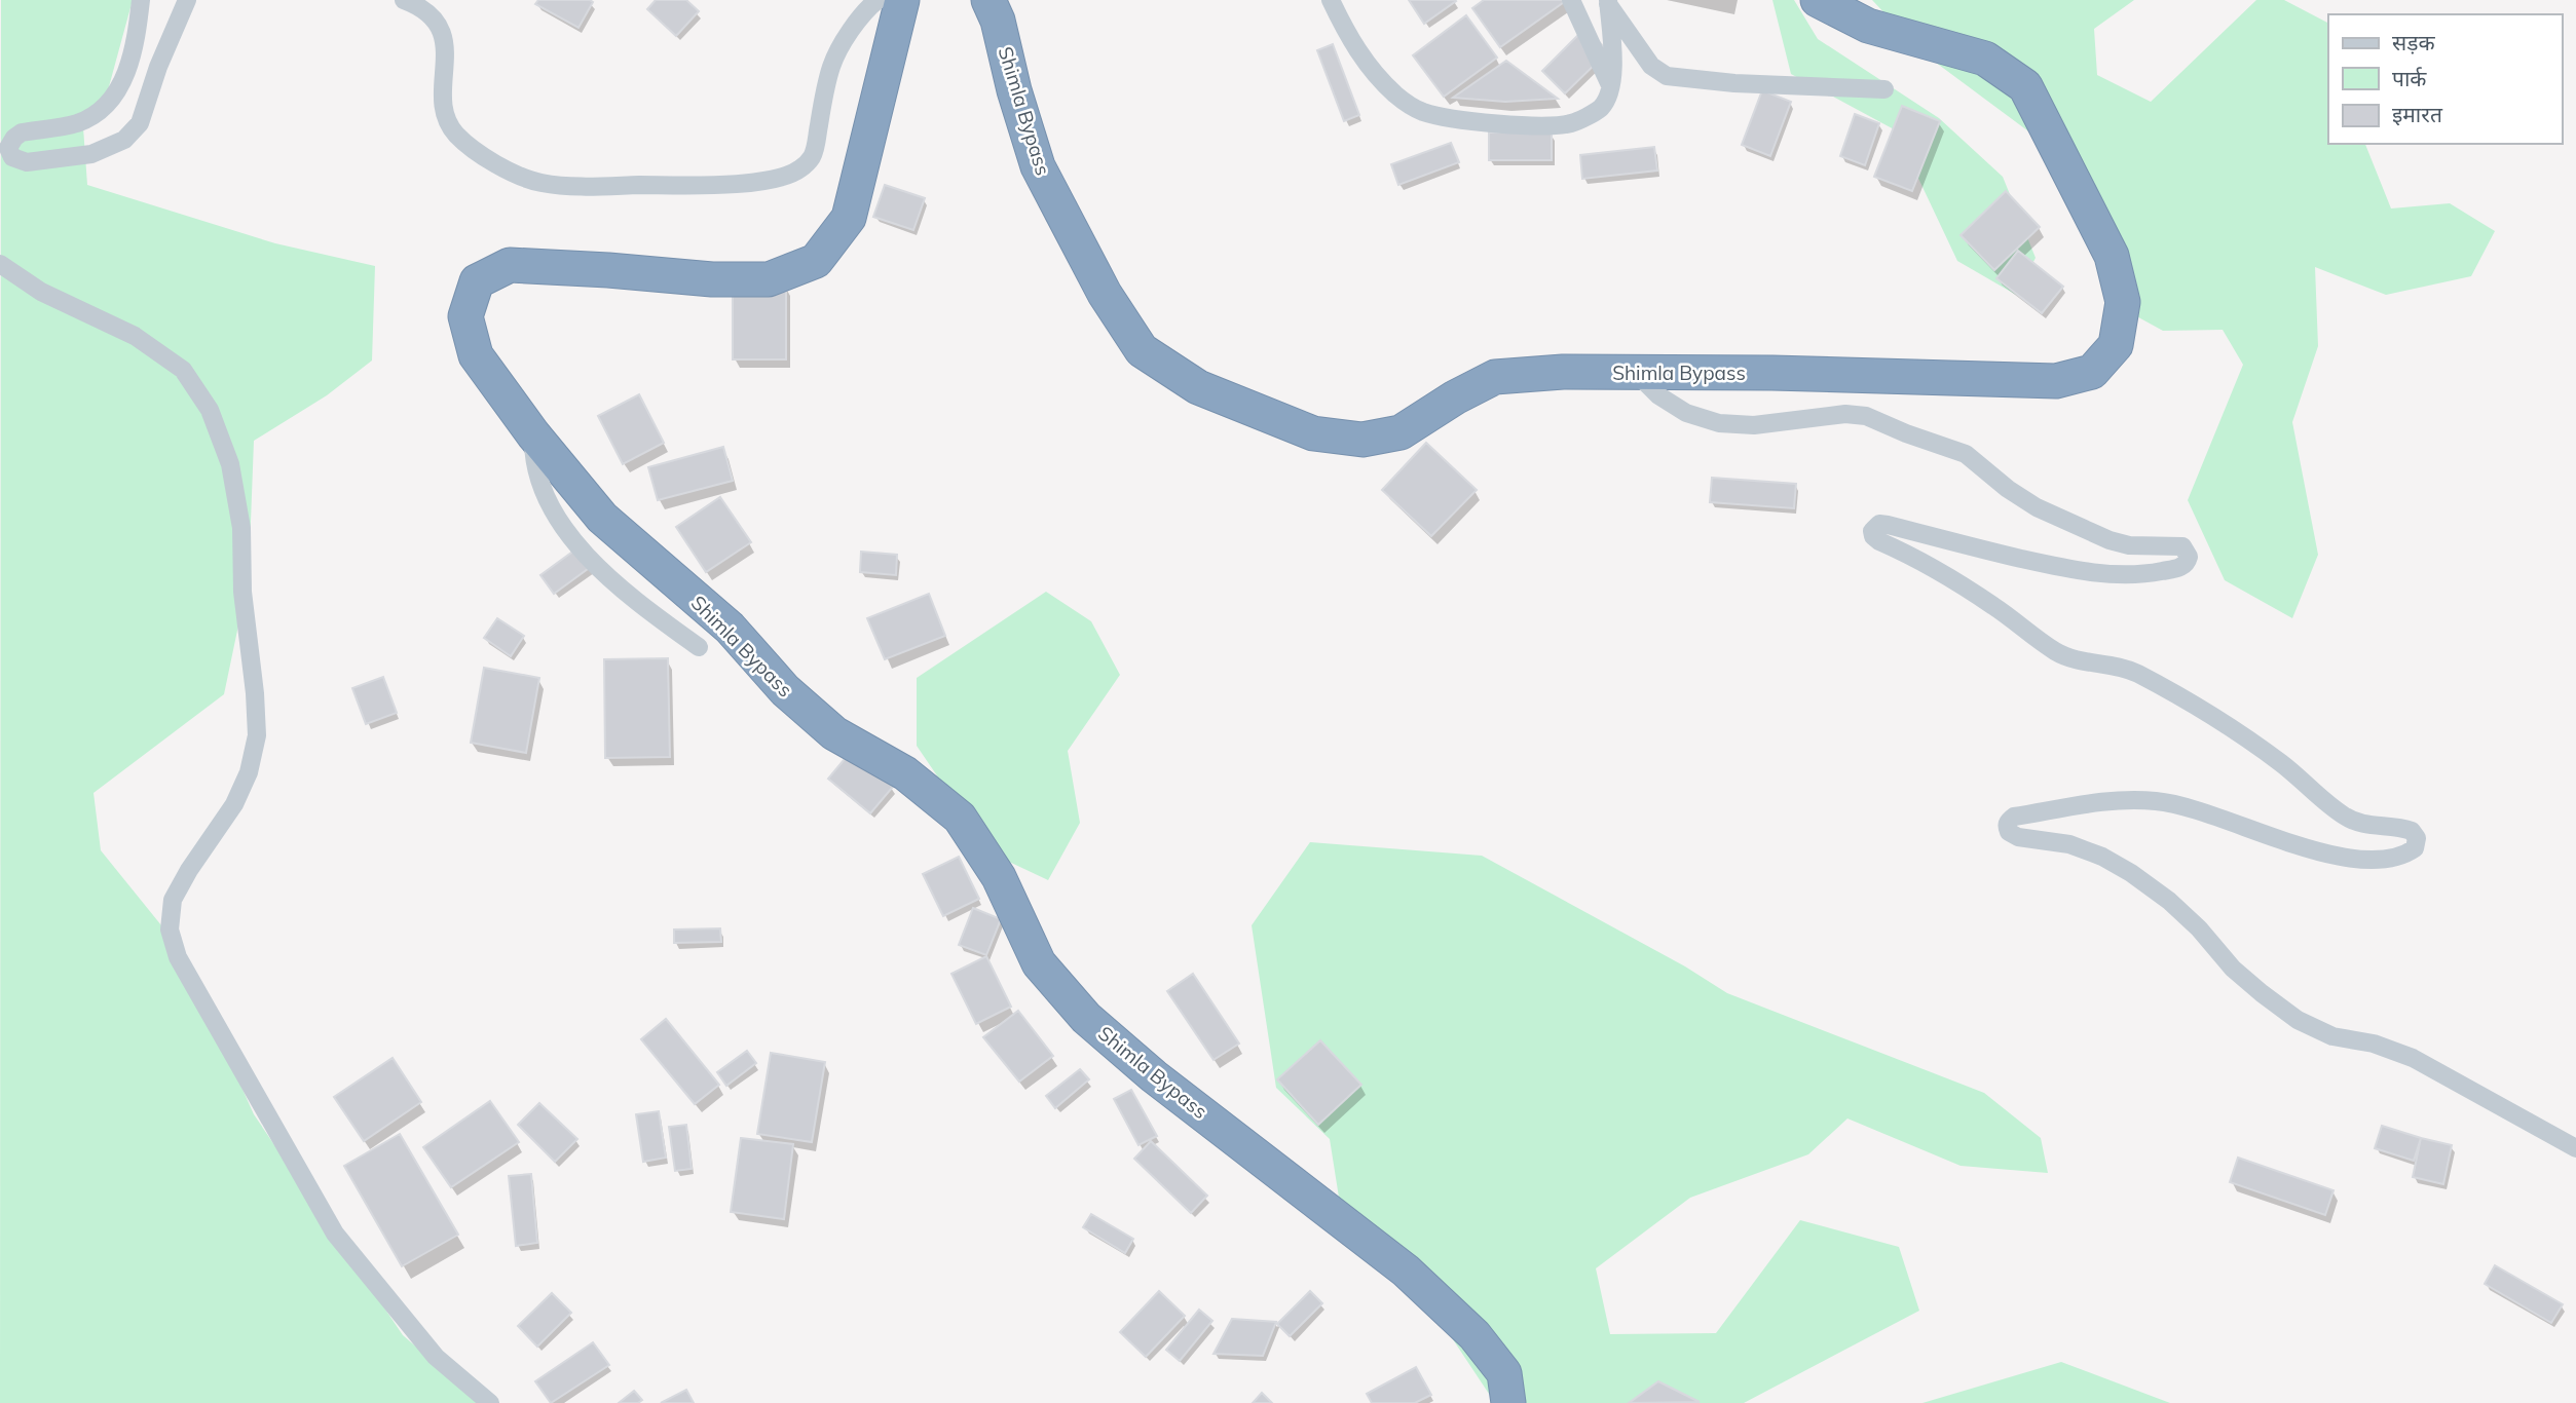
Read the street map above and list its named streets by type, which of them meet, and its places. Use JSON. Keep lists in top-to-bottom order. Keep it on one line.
{"streets":{"highway":["Shimla Bypass"]},"legend":["सड़क","पार्क","इमारत"]}
